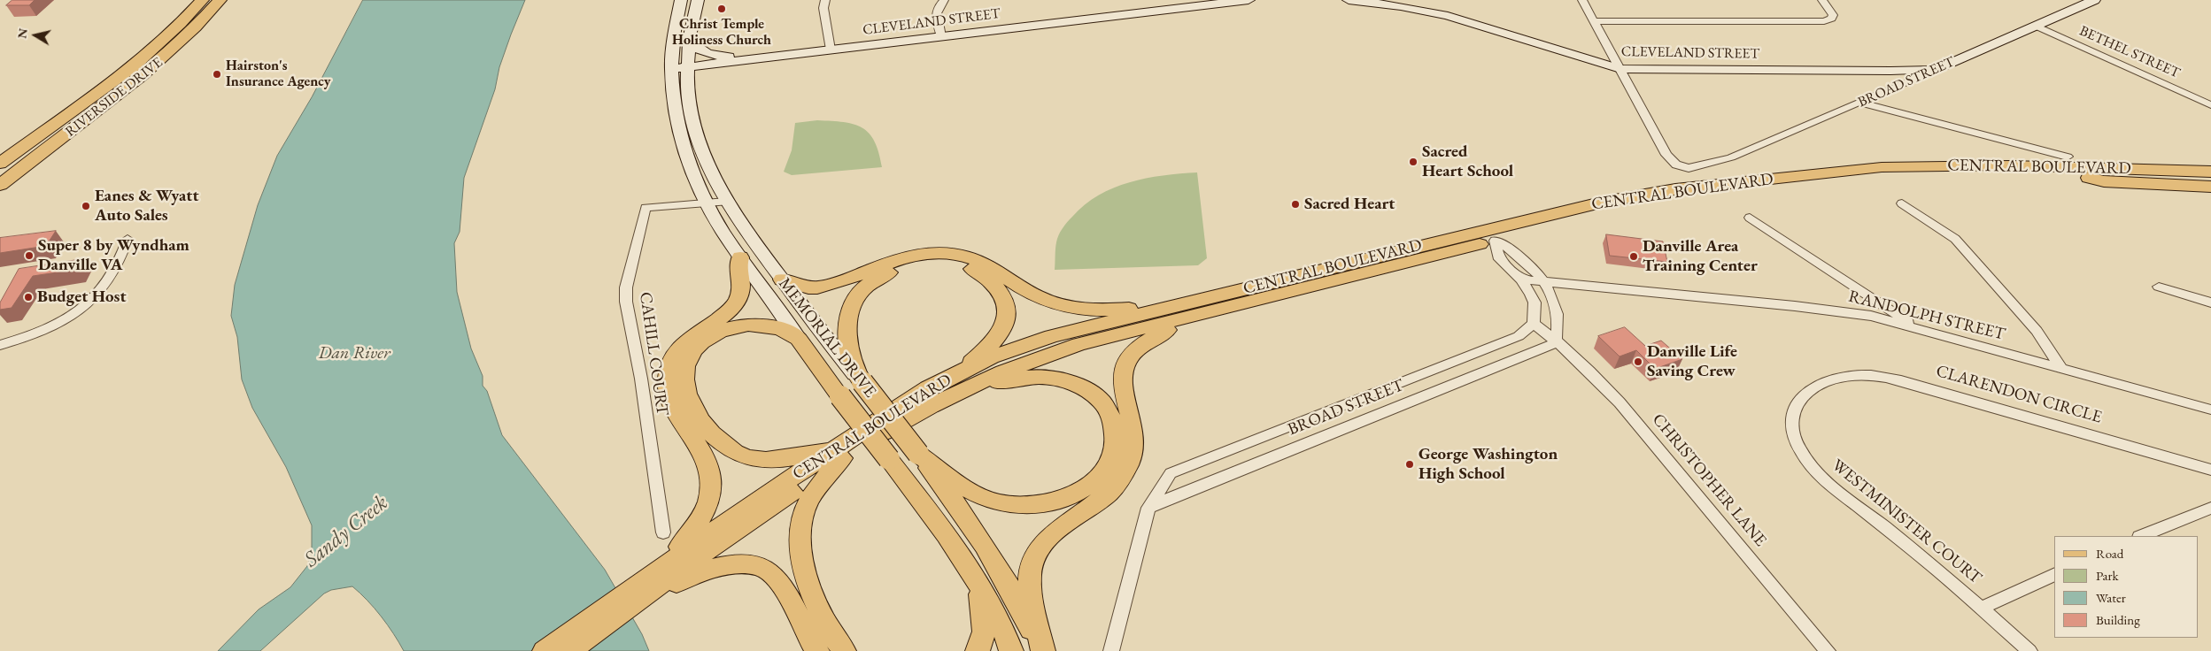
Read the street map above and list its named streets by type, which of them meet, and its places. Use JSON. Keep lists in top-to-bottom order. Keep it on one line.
{"streets":{"main road":["RIVERSIDE DRIVE","CENTRAL BOULEVARD","MEMORIAL DRIVE"],"street":["CLEVELAND STREET","BETHEL STREET","BROAD STREET","RANDOLPH STREET","CAHILL COURT","CLARENDON CIRCLE","CHRISTOPHER LANE","WESTMINISTER COURT"]},"crossings":[["CLEVELAND STREET","BROAD STREET"],["CLEVELAND STREET","MEMORIAL DRIVE"],["BETHEL STREET","BROAD STREET"],["BROAD STREET","CHRISTOPHER LANE"],["MEMORIAL DRIVE","CAHILL COURT"],["CLARENDON CIRCLE","WESTMINISTER COURT"]],"water":["Dan River","Sandy Creek"],"places":["Christ Temple Holiness Church","Hairston's Insurance Agency","Sacred Heart School","Sacred Heart","Eanes & Wyatt Auto Sales","Super 8 by Wyndham Danville VA","Danville Area Training Center","Budget Host","Danville Life Saving Crew","George Washington High School"],"legend":["Road","Park","Water","Building"],"north":"left"}
